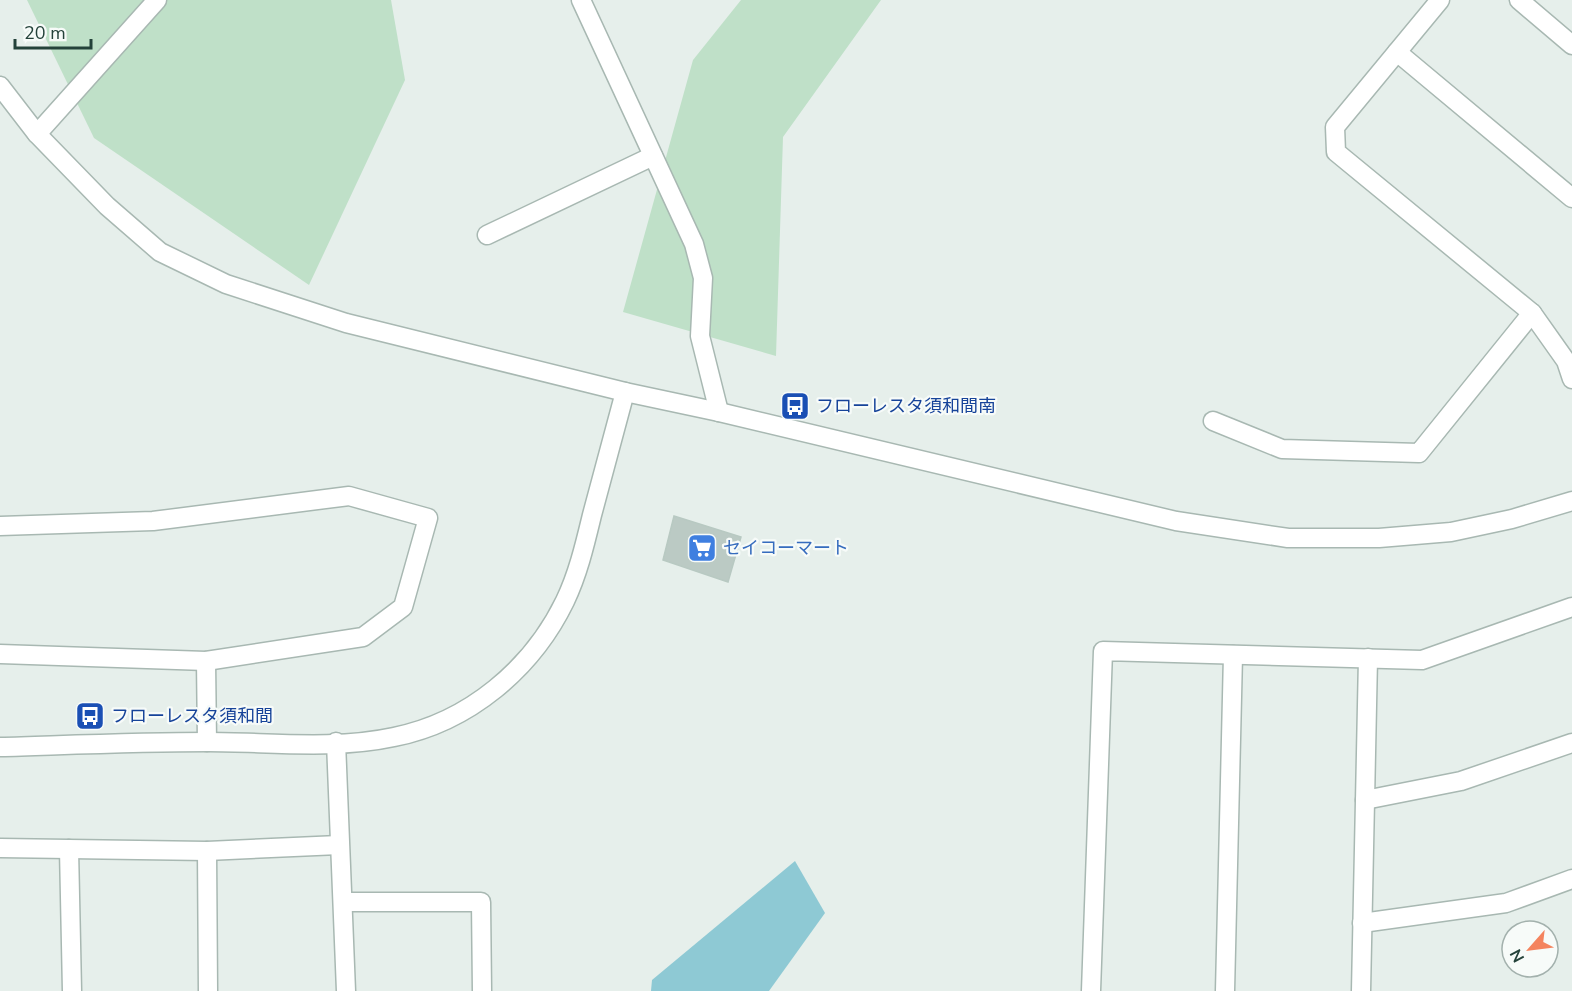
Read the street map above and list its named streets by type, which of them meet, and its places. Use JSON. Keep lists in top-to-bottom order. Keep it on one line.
{"places":{"bus stop":["フローレスタ須和間南","フローレスタ須和間"],"supermarket":["セイコーマート"]},"scale_bar":"20 m","north":"bottom left"}
